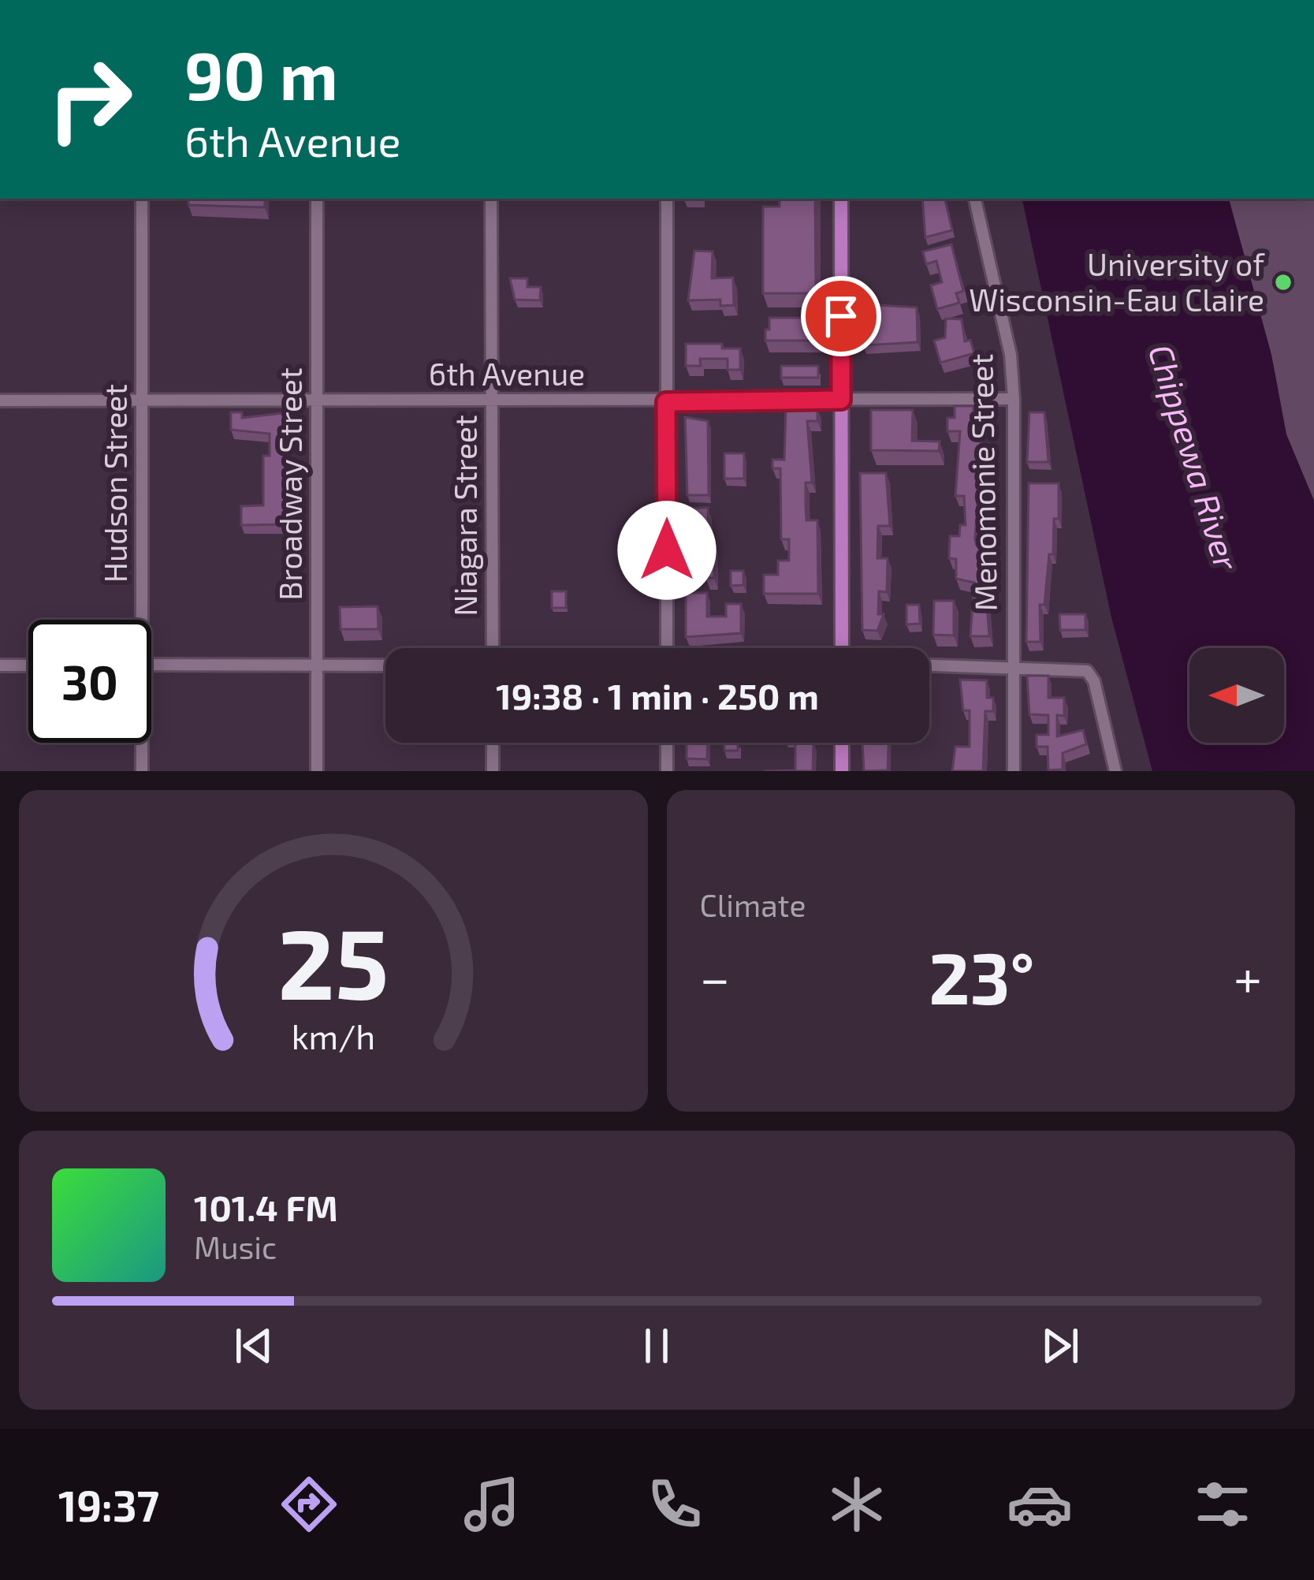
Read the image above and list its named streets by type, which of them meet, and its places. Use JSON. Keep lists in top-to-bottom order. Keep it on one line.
{"streets":{"street":["6th Avenue","Menomonie Street","Hudson Street","Broadway Street","Niagara Street"]},"crossings":[["6th Avenue","Menomonie Street"],["6th Avenue","Hudson Street"],["6th Avenue","Broadway Street"],["6th Avenue","Niagara Street"]],"water":["Chippewa River"],"places":["University of Wisconsin-Eau Claire"],"north":"left","page":{"turn":["90 m","6th Avenue"],"limit":"30","trip":"19:38 · 1 min · 250 m","tile":"Climate","heat":["−","23°","+"],"song":["101.4 FM","Music"],"tabs":"19:37","gauge":["25","km/h"]}}
